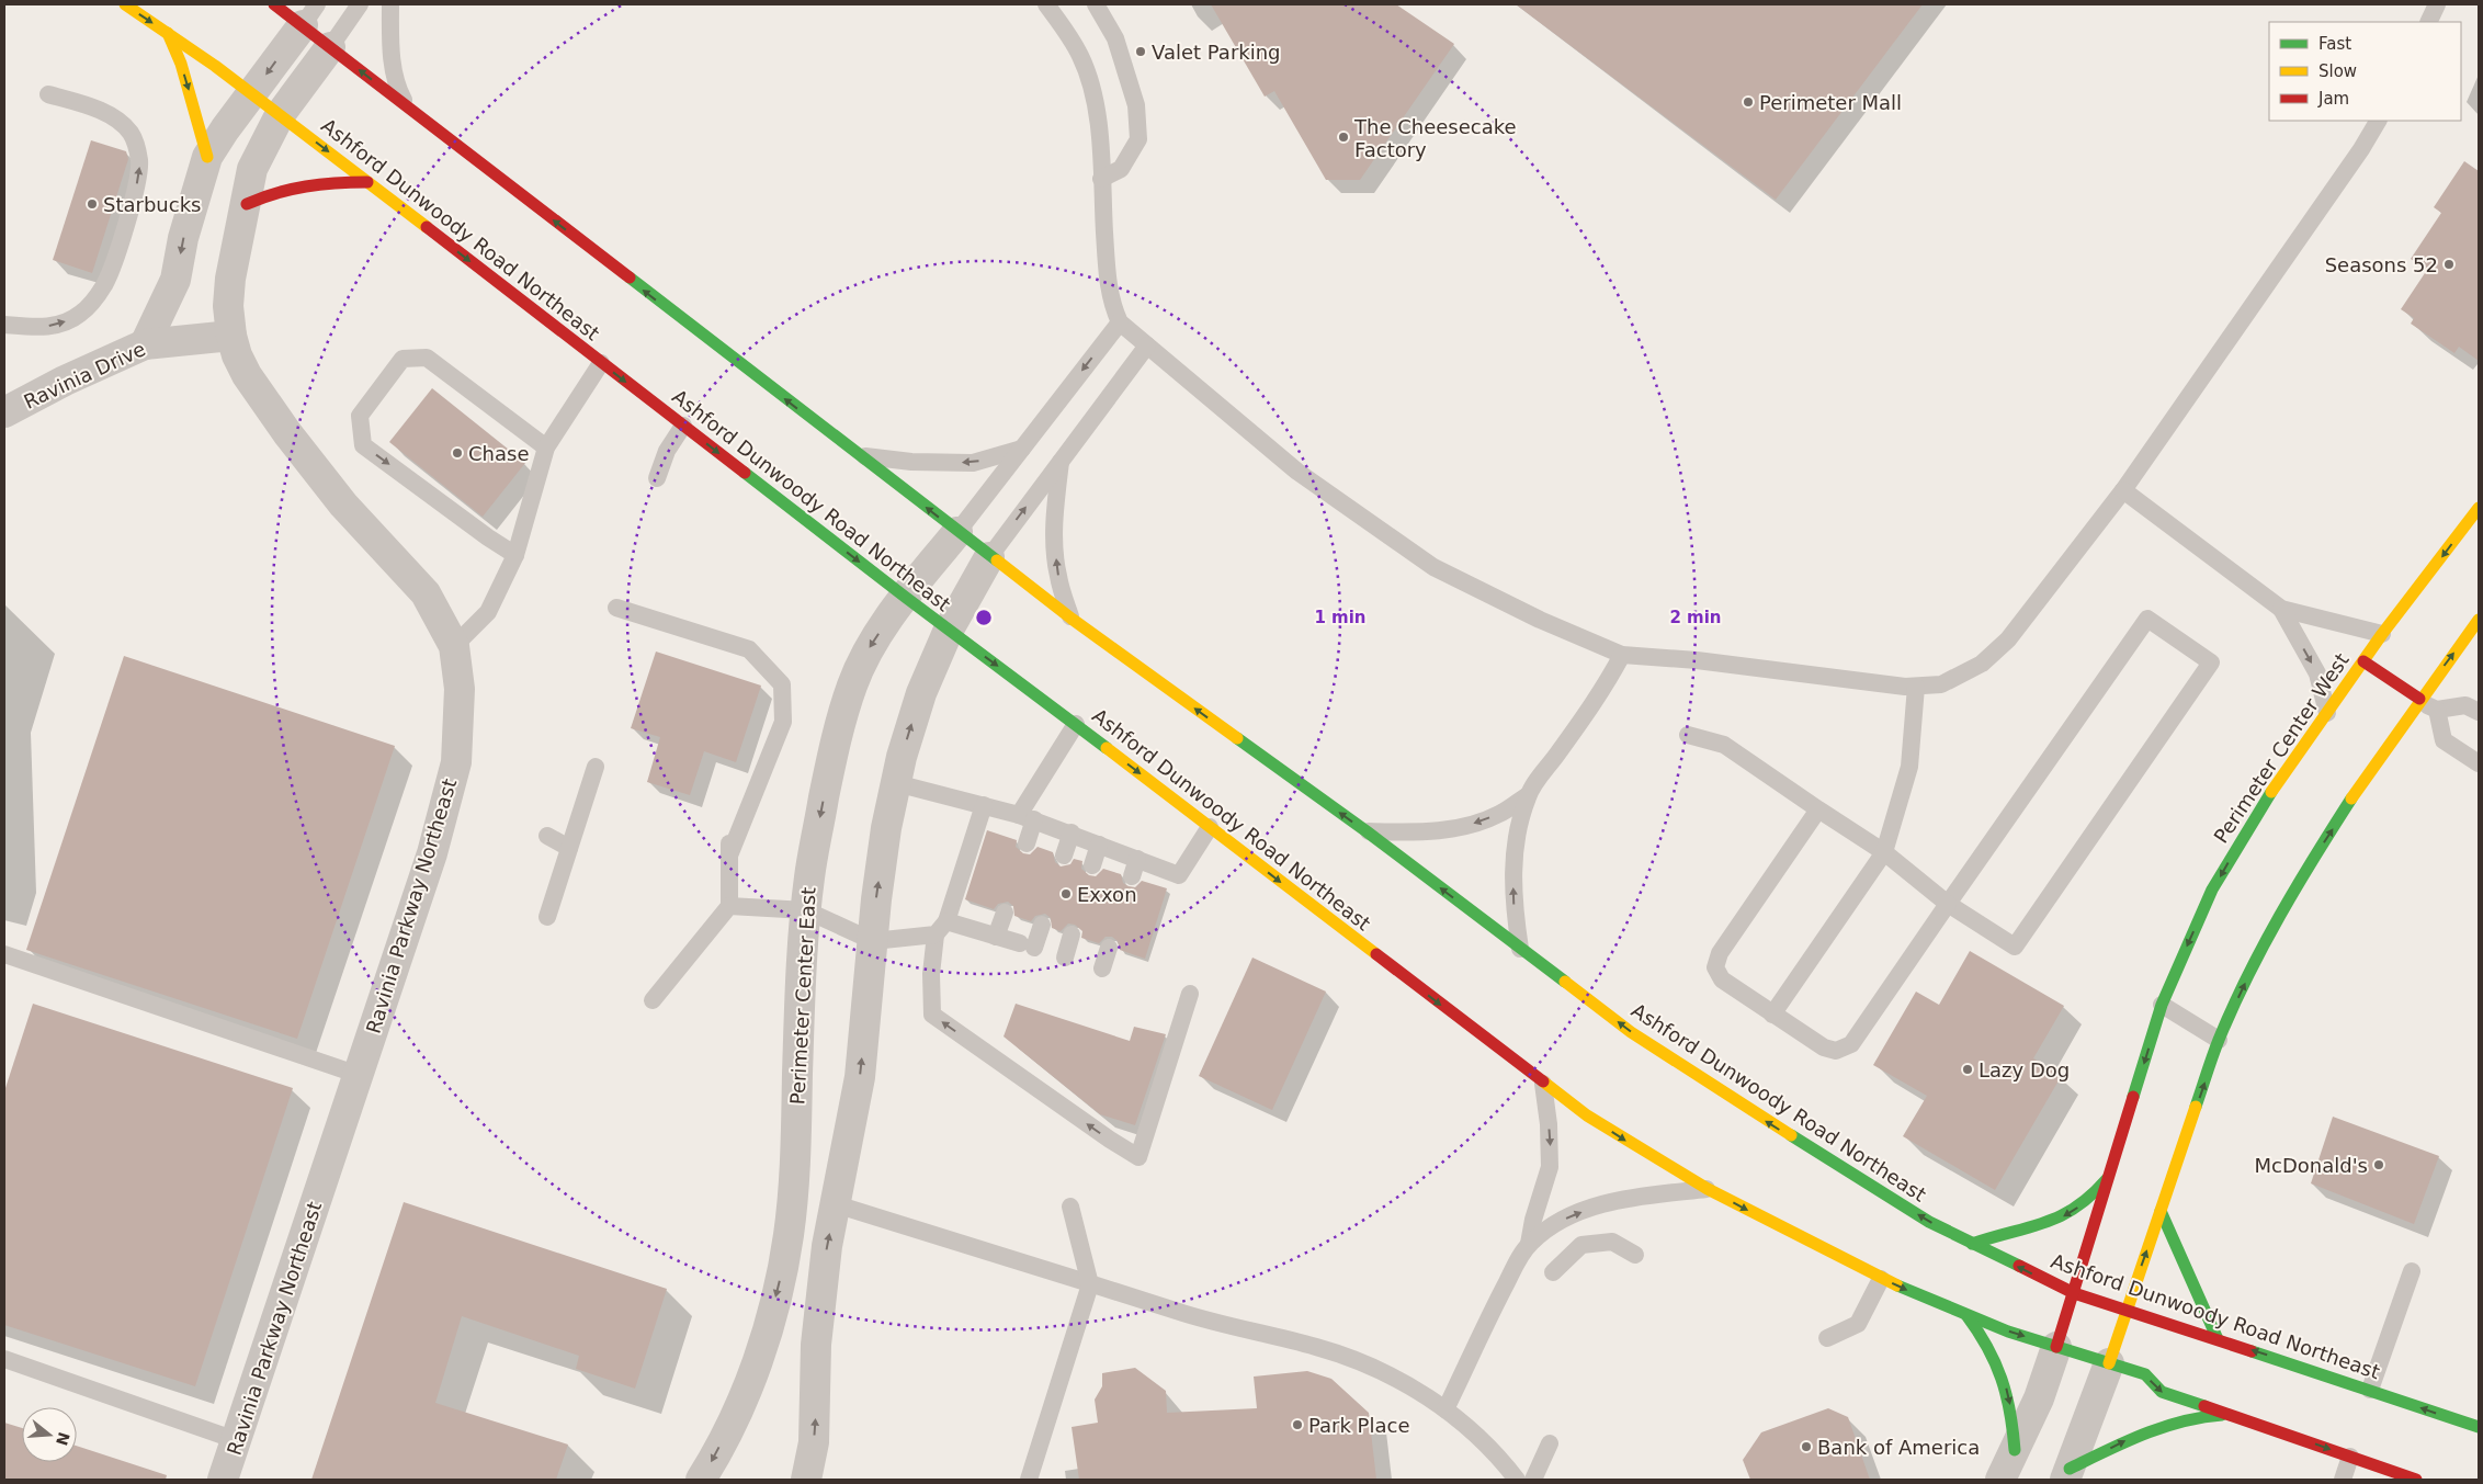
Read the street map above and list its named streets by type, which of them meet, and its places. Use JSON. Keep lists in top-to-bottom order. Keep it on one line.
{"streets":{"main road":["Ashford Dunwoody Road Northeast","Perimeter Center West"],"street":["Ravinia Drive","Ravinia Parkway Northeast","Perimeter Center East"]},"crossings":[["Ashford Dunwoody Road Northeast","Perimeter Center West"],["Ashford Dunwoody Road Northeast","Ravinia Parkway Northeast"],["Ashford Dunwoody Road Northeast","Perimeter Center East"],["Ravinia Drive","Ravinia Parkway Northeast"]],"places":["Valet Parking","Perimeter Mall","The Cheesecake Factory","Starbucks","Seasons 52","Chase","Exxon","Lazy Dog","McDonald's","Park Place","Bank of America"],"legend":["Fast","Slow","Jam"],"north":"right","rings":["1 min","2 min"]}
